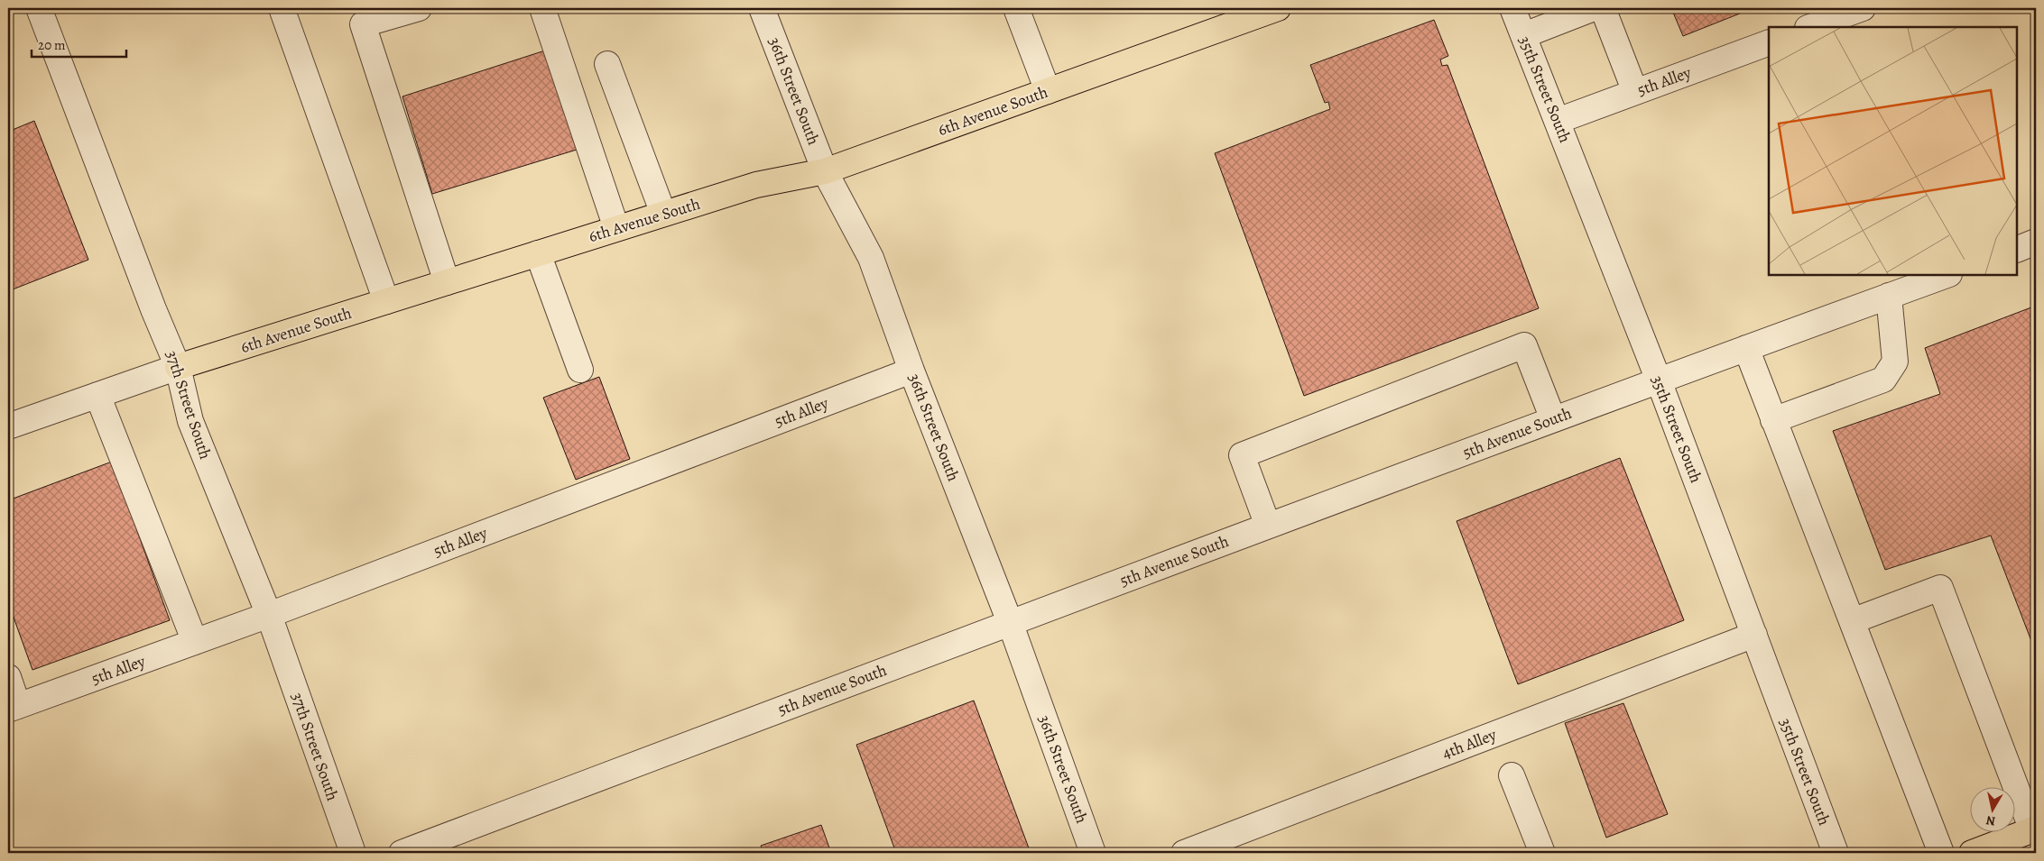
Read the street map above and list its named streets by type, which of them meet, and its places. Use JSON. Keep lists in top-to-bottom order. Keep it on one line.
{"streets":{"main road":["6th Avenue South"],"street":["5th Alley","35th Street South","36th Street South","37th Street South","5th Avenue South","4th Alley"]},"crossings":[["5th Alley","35th Street South"],["5th Alley","36th Street South"],["5th Alley","37th Street South"],["35th Street South","5th Avenue South"],["35th Street South","4th Alley"],["36th Street South","6th Avenue South"],["36th Street South","5th Avenue South"],["6th Avenue South","37th Street South"]],"scale_bar":"20 m","north":"bottom"}
